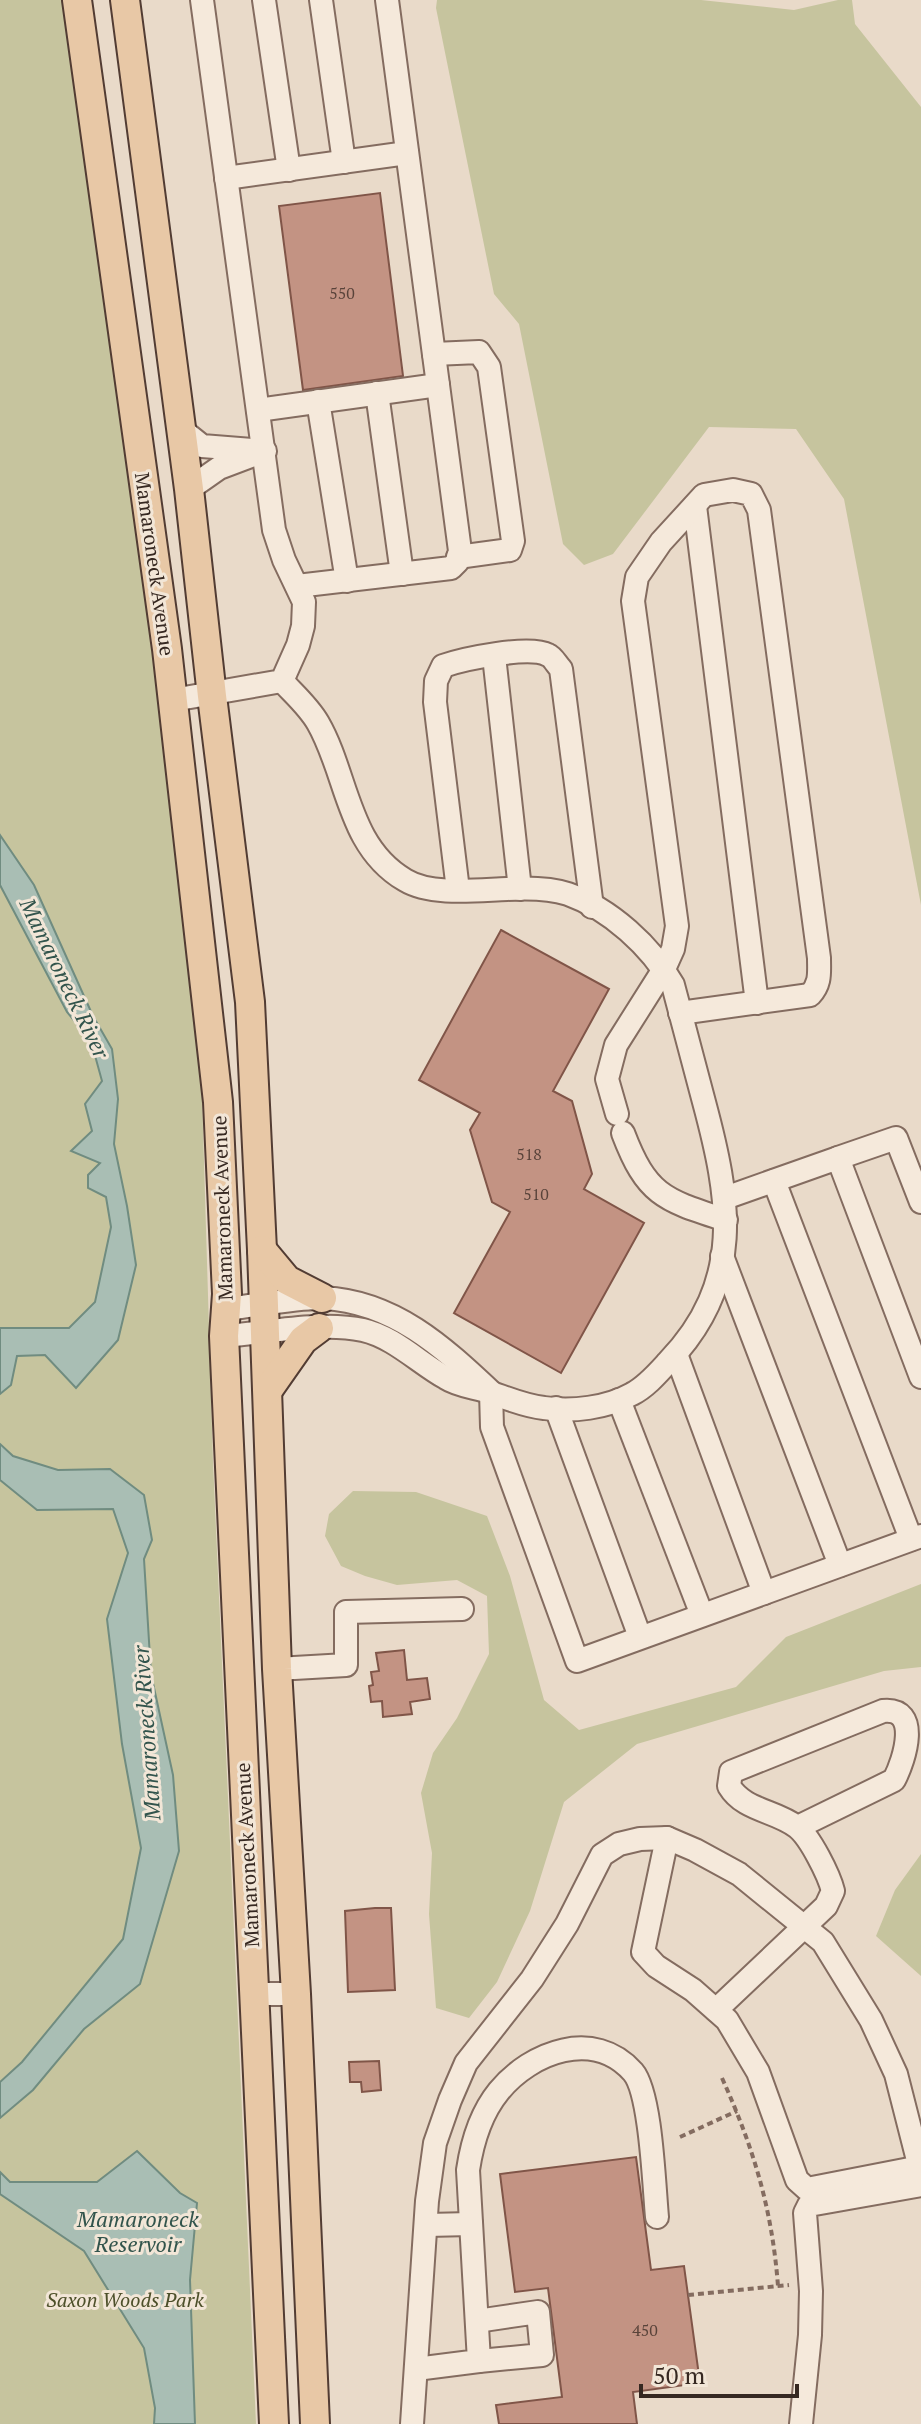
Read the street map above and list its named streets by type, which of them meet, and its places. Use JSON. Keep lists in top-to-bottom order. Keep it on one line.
{"streets":{"main road":["Mamaroneck Avenue"]},"water":["Mamaroneck River","Mamaroneck Reservoir"],"parks":["Saxon Woods Park"],"house_numbers":["550","518","510","450"],"scale_bar":"50 m"}
